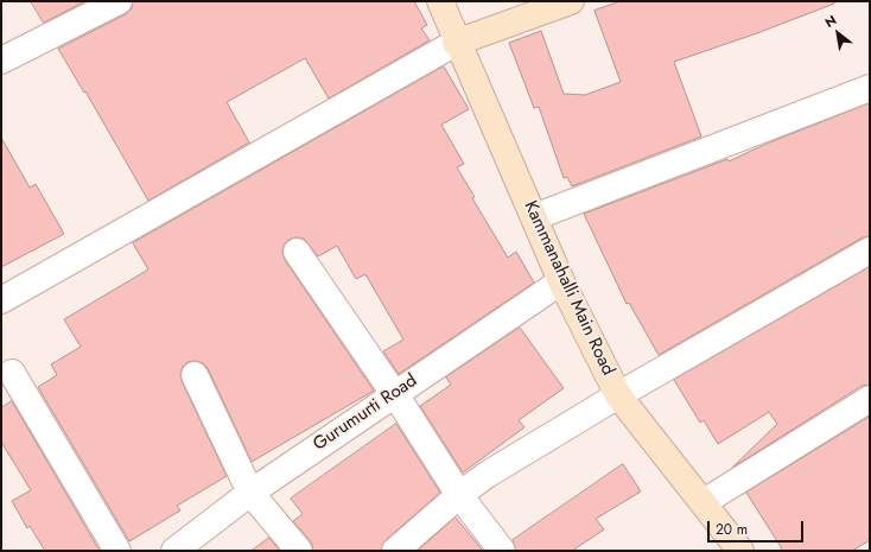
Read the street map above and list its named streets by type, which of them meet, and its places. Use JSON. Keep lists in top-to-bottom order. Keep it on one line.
{"streets":{"street":["Kammanahalli Main Road","Gurumurti Road"]},"crossings":[["Kammanahalli Main Road","Gurumurti Road"]],"scale_bar":"20 m","north":"top left"}
